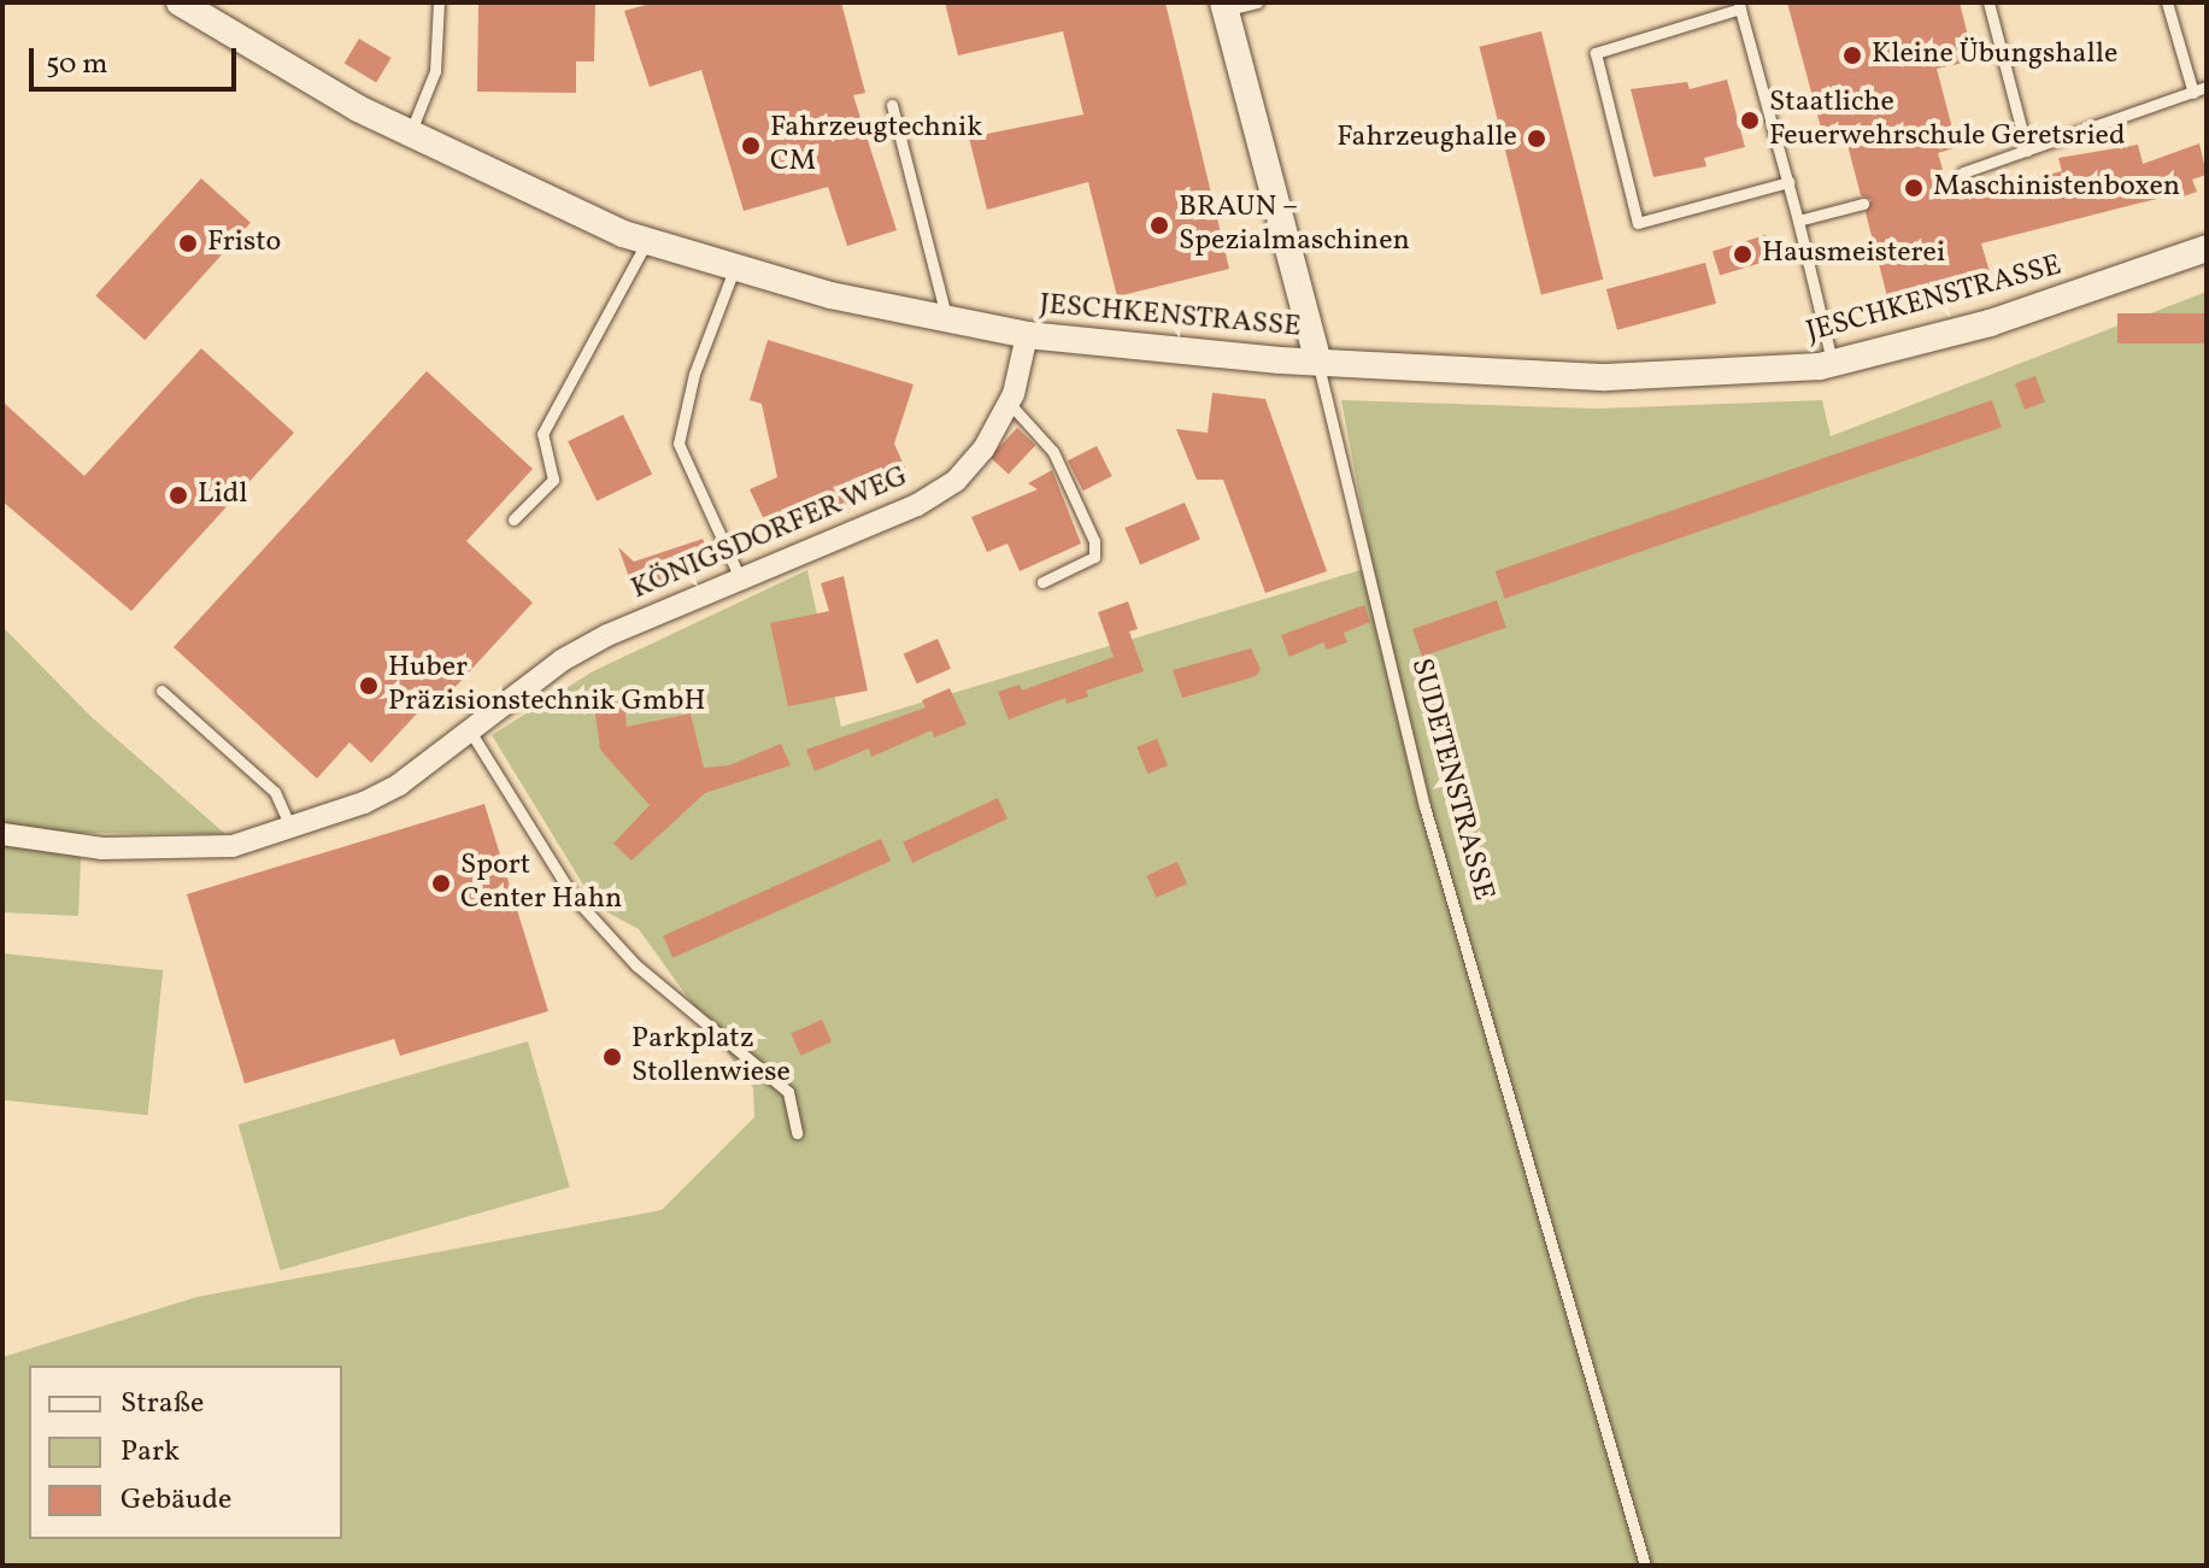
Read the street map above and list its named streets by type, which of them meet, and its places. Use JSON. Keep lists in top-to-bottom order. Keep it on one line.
{"streets":{"street":["JESCHKENSTRASSE","KÖNIGSDORFER WEG","SUDETENSTRASSE"]},"crossings":[["JESCHKENSTRASSE","KÖNIGSDORFER WEG"],["JESCHKENSTRASSE","SUDETENSTRASSE"]],"places":["Kleine Übungshalle","Staatliche Feuerwehrschule Geretsried","Fahrzeughalle","Fahrzeugtechnik CM","Maschinistenboxen","BRAUN – Spezialmaschinen","Fristo","Hausmeisterei","Lidl","Huber Präzisionstechnik GmbH","Sport Center Hahn","Parkplatz Stollenwiese"],"legend":["Straße","Park","Gebäude"],"scale_bar":"50 m"}
